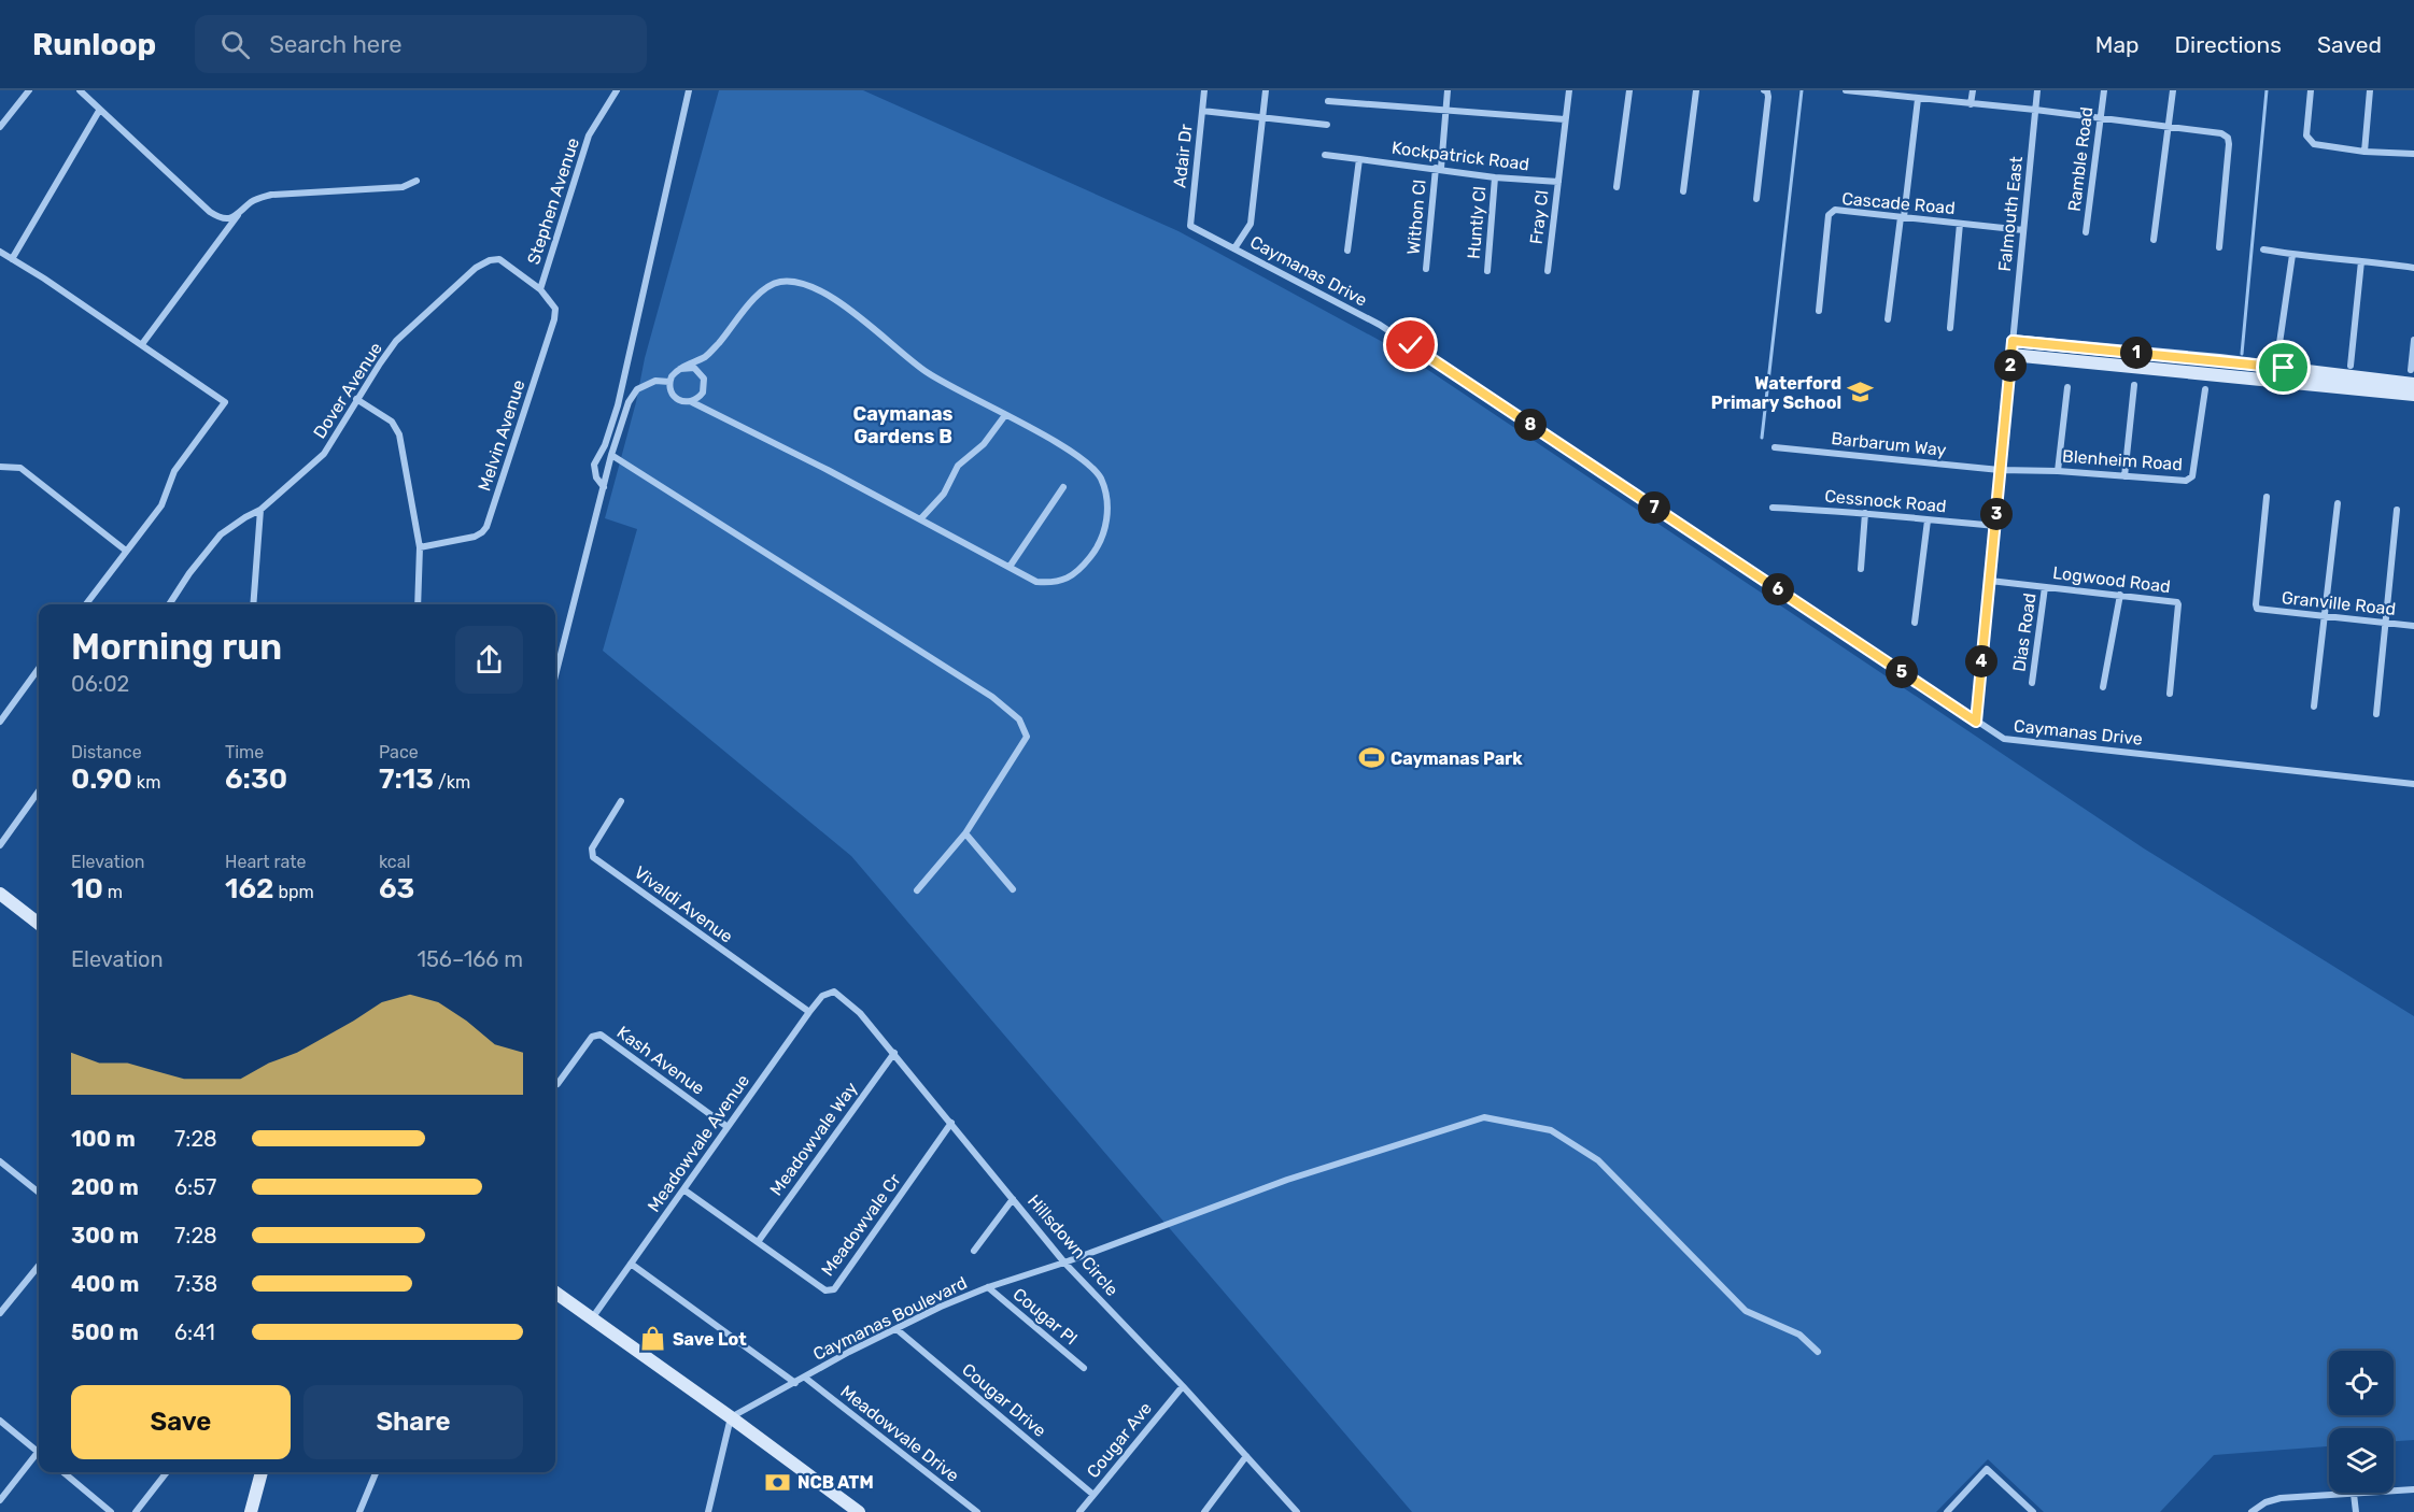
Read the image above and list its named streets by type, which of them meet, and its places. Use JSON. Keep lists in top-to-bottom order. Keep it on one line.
{"streets":{"street":["Adair Dr","Kockpatrick Road","Ramble Road","Stephen Avenue","Cascade Road","Falmouth East","Withon Cl","Fray Cl","Huntly Cl","Caymanas Drive","Dover Avenue","Melvin Avenue","Barbarum Way","Blenheim Road","Cessnock Road","Logwood Road","Granville Road","Dias Road","Vivaldi Avenue","Kash Avenue","Meadowvale Way","Meadowvale Avenue","Meadowvale Cr","Hillsdown Circle","Cougar Pl","Caymanas Boulevard","Cougar Drive","Meadowvale Drive","Cougar Ave"]},"crossings":[["Adair Dr","Caymanas Drive"],["Kockpatrick Road","Withon Cl"],["Kockpatrick Road","Fray Cl"],["Kockpatrick Road","Huntly Cl"],["Stephen Avenue","Dover Avenue"],["Stephen Avenue","Melvin Avenue"],["Cascade Road","Falmouth East"],["Falmouth East","Caymanas Drive"],["Falmouth East","Barbarum Way"],["Falmouth East","Blenheim Road"],["Falmouth East","Cessnock Road"],["Falmouth East","Logwood Road"],["Dover Avenue","Melvin Avenue"],["Barbarum Way","Blenheim Road"],["Logwood Road","Dias Road"],["Vivaldi Avenue","Meadowvale Avenue"],["Kash Avenue","Meadowvale Avenue"],["Meadowvale Way","Meadowvale Cr"],["Meadowvale Way","Hillsdown Circle"],["Meadowvale Avenue","Meadowvale Cr"],["Meadowvale Avenue","Hillsdown Circle"],["Meadowvale Cr","Hillsdown Circle"],["Hillsdown Circle","Caymanas Boulevard"],["Hillsdown Circle","Cougar Ave"],["Cougar Pl","Caymanas Boulevard"],["Caymanas Boulevard","Cougar Drive"],["Caymanas Boulevard","Meadowvale Drive"],["Cougar Drive","Cougar Ave"]],"districts":["Caymanas Gardens B"],"places":{"school or university":["Waterford Primary School"],"sports":["Caymanas Park"],"shop":["Save Lot"],"bank":["NCB ATM"]},"page":{"header":"Runloop","search":"Search here","nav":["Map","Directions","Saved"],"pins":["1","2","8","7","3","6","4","5"],"heading":["Morning run","06:02"],"stats":[["Distance","0.90 km"],["Time","6:30"],["Pace","7:13 /km"],["Elevation","10 m"],["Heart rate","162 bpm"],["kcal","63"]],"chart":["Elevation","156–166 m"],"list":[{"name":"100 m","note":"7:28"},{"name":"200 m","note":"6:57"},{"name":"300 m","note":"7:28"},{"name":"400 m","note":"7:38"},{"name":"500 m","note":"6:41"}],"buttons":["Save","Share"]}}
